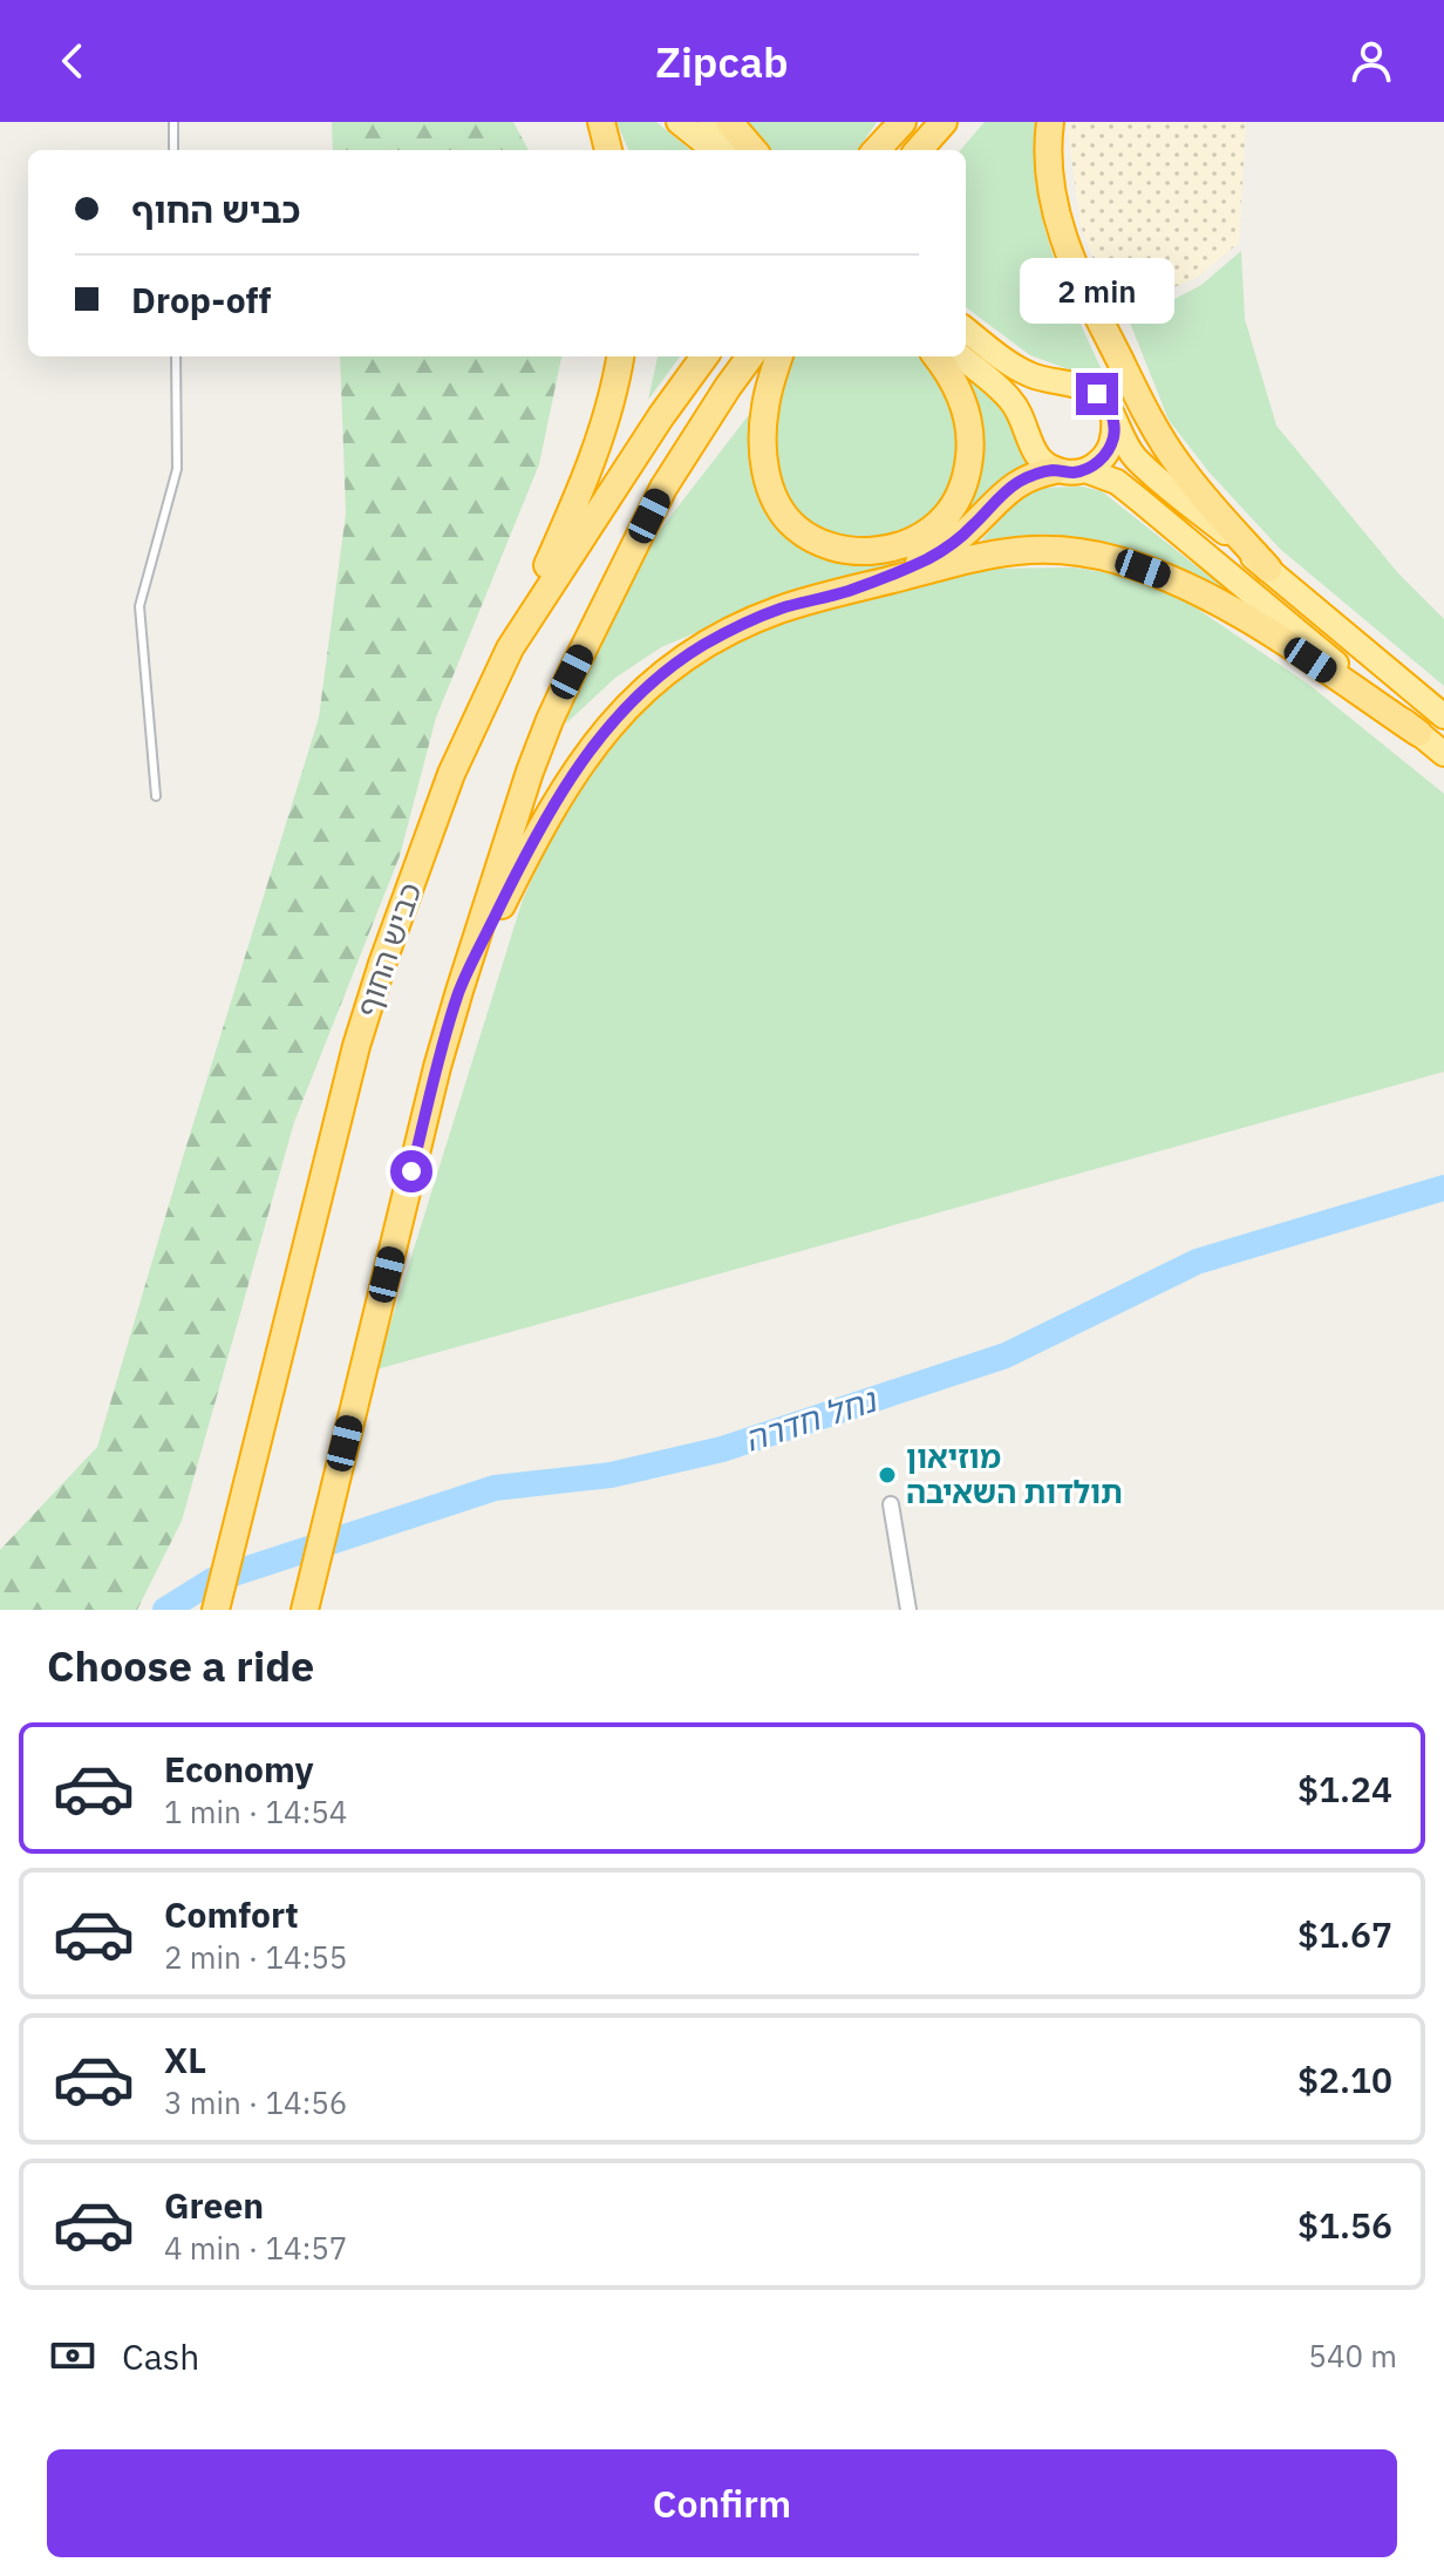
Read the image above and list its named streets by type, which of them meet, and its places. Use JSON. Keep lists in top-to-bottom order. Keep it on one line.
{"streets":{"highway":["כביש החוף"]},"water":["נחל חדרה"],"places":["מוזיאון תולדות השאיבה"],"page":{"header":"Zipcab","banner":["כביש החוף","Drop-off"],"bubble":"2 min","heading":"Choose a ride","list":[{"name":"Economy","note":"1 min · 14:54","value":"$1.24"},{"name":"Comfort","note":"2 min · 14:55","value":"$1.67"},{"name":"XL","note":"3 min · 14:56","value":"$2.10"},{"name":"Green","note":"4 min · 14:57","value":"$1.56"}],"pay":["Cash","540 m"],"buttons":"Confirm"}}
